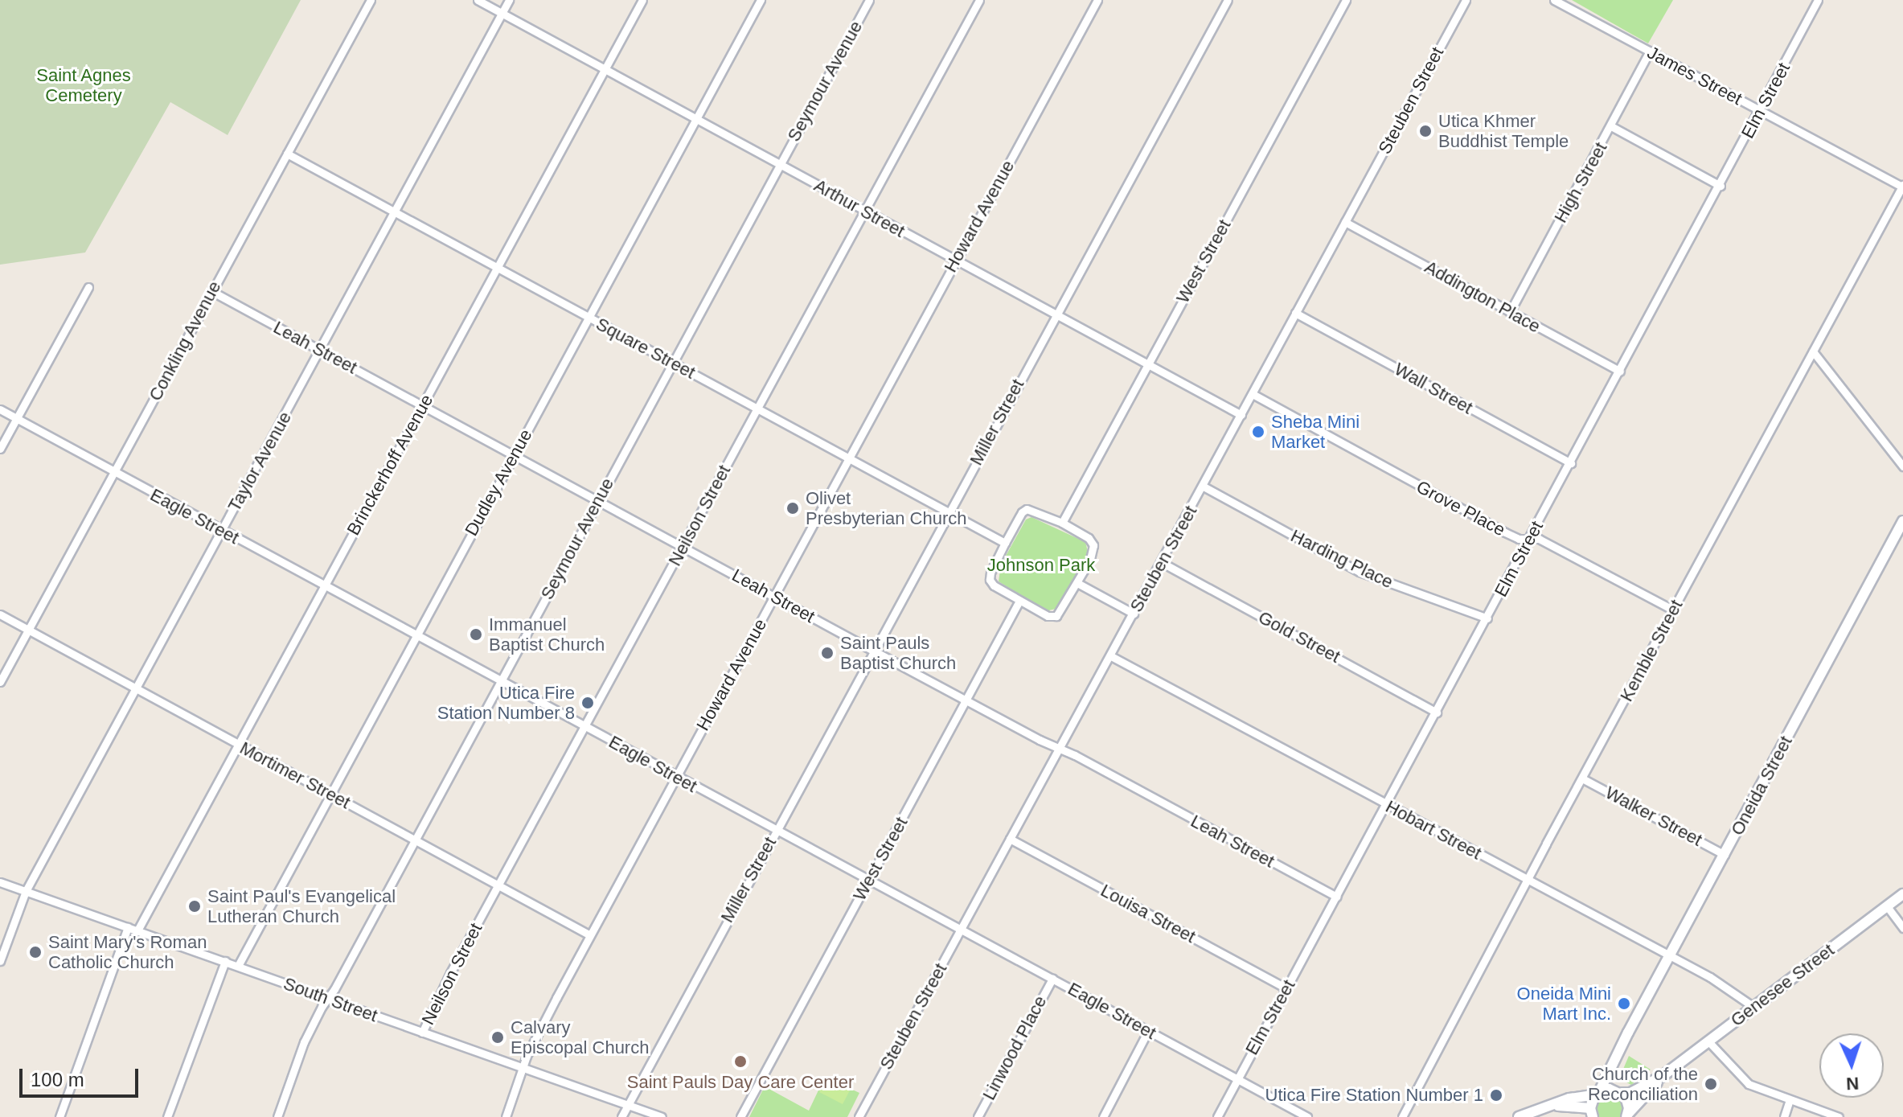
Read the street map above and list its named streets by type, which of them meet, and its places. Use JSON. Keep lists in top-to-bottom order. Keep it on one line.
{"streets":{"street":["James Street","Seymour Avenue","Steuben Street","Elm Street","High Street","Arthur Street","Howard Avenue","West Street","Addington Place","Conkling Avenue","Leah Street","Square Street","Wall Street","Miller Street","Taylor Avenue","Brinckerhoff Avenue","Dudley Avenue","Grove Place","Neilson Street","Eagle Street","Harding Place","Gold Street","Kemble Street","Mortimer Street","Oneida Street","Walker Street","Hobart Street","Louisa Street","Genesee Street","South Street","Linwood Place"]},"crossings":[["James Street","Elm Street"],["James Street","High Street"],["James Street","Kemble Street"],["Seymour Avenue","Arthur Street"],["Seymour Avenue","Leah Street"],["Seymour Avenue","Square Street"],["Seymour Avenue","Eagle Street"],["Seymour Avenue","Mortimer Street"],["Seymour Avenue","South Street"],["Steuben Street","Arthur Street"],["Steuben Street","Addington Place"],["Steuben Street","Leah Street"],["Steuben Street","Wall Street"],["Steuben Street","Grove Place"],["Steuben Street","Eagle Street"],["Steuben Street","Harding Place"],["Steuben Street","Gold Street"],["Steuben Street","Hobart Street"],["Steuben Street","Louisa Street"],["Elm Street","Addington Place"],["Elm Street","Leah Street"],["Elm Street","Wall Street"],["Elm Street","Grove Place"],["Elm Street","Eagle Street"],["Elm Street","Harding Place"],["Elm Street","Gold Street"],["Elm Street","Hobart Street"],["Elm Street","Louisa Street"],["High Street","Addington Place"],["Arthur Street","Howard Avenue"],["Arthur Street","West Street"],["Arthur Street","Miller Street"],["Arthur Street","Taylor Avenue"],["Arthur Street","Brinckerhoff Avenue"],["Arthur Street","Dudley Avenue"],["Arthur Street","Neilson Street"],["Howard Avenue","Leah Street"],["Howard Avenue","Square Street"],["Howard Avenue","Eagle Street"],["Howard Avenue","Mortimer Street"],["Howard Avenue","South Street"],["West Street","Leah Street"],["West Street","Square Street"],["West Street","Eagle Street"],["Conkling Avenue","Leah Street"],["Conkling Avenue","Square Street"],["Conkling Avenue","Eagle Street"],["Conkling Avenue","Mortimer Street"],["Leah Street","Miller Street"],["Leah Street","Taylor Avenue"],["Leah Street","Brinckerhoff Avenue"],["Leah Street","Dudley Avenue"],["Leah Street","Neilson Street"],["Square Street","Miller Street"],["Square Street","Taylor Avenue"],["Square Street","Brinckerhoff Avenue"],["Square Street","Dudley Avenue"],["Square Street","Neilson Street"],["Miller Street","Eagle Street"],["Miller Street","South Street"],["Taylor Avenue","Eagle Street"],["Taylor Avenue","Mortimer Street"],["Taylor Avenue","South Street"],["Brinckerhoff Avenue","Eagle Street"],["Brinckerhoff Avenue","Mortimer Street"],["Brinckerhoff Avenue","South Street"],["Dudley Avenue","Eagle Street"],["Dudley Avenue","Mortimer Street"],["Dudley Avenue","South Street"],["Grove Place","Kemble Street"],["Neilson Street","Eagle Street"],["Neilson Street","Mortimer Street"],["Neilson Street","South Street"],["Eagle Street","Linwood Place"],["Kemble Street","Walker Street"],["Kemble Street","Hobart Street"],["Oneida Street","Walker Street"],["Oneida Street","Hobart Street"],["Oneida Street","Genesee Street"],["Hobart Street","Genesee Street"]],"parks":["Saint Agnes Cemetery","Johnson Park"],"places":["Utica Khmer Buddhist Temple","Sheba Mini Market","Olivet Presbyterian Church","Immanuel Baptist Church","Saint Pauls Baptist Church","Utica Fire Station Number 8","Saint Paul's Evangelical Lutheran Church","Saint Mary's Roman Catholic Church","Oneida Mini Mart Inc.","Calvary Episcopal Church","Saint Pauls Day Care Center","Church of the Reconciliation","Utica Fire Station Number 1"],"scale_bar":"100 m","north":"bottom"}
